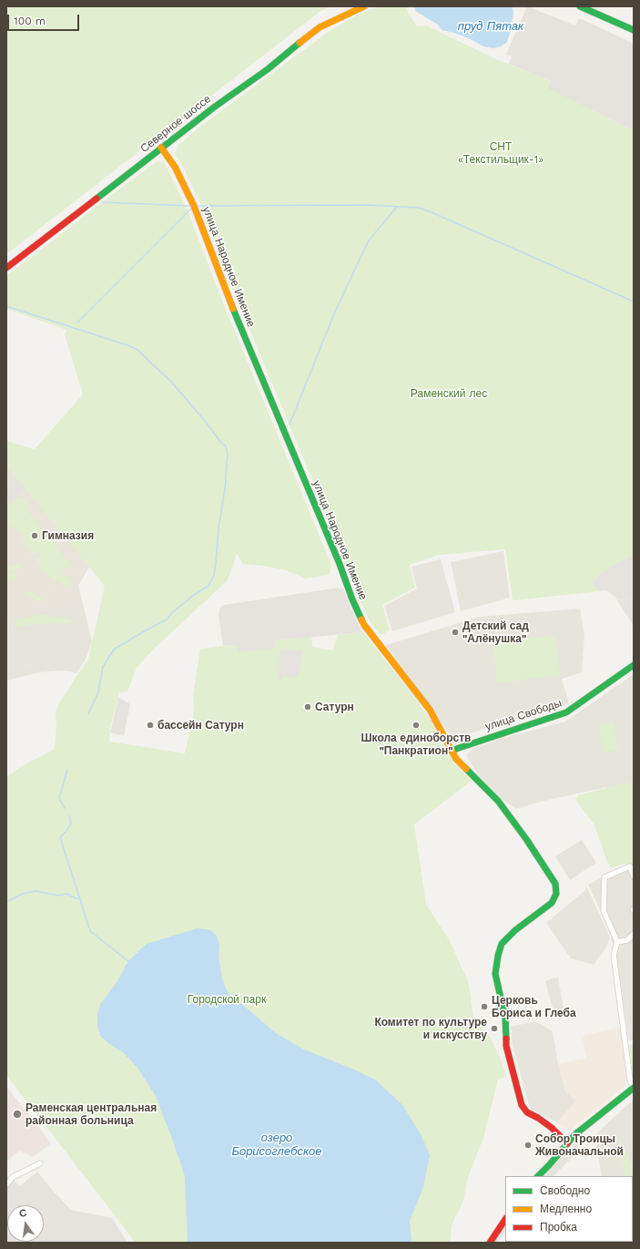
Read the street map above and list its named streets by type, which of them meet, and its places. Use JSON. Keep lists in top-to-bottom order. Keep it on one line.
{"streets":{"street":["Северное шоссе","улица Народное Имение","улица Свободы"]},"crossings":[["Северное шоссе","улица Народное Имение"],["улица Народное Имение","улица Свободы"]],"water":["пруд Пятак","озеро Борисоглебское"],"parks":["СНТ «Текстильщик-1»","Раменский лес","Городской парк"],"places":["Гимназия","Детский сад \"Алёнушка\"","Сатурн","бассейн Сатурн","Школа единоборств \"Панкратион\"","Церковь Бориса и Глеба","Комитет по культуре и искусству","Раменская центральная районная больница","Собор Троицы Живоначальной"],"legend":["Свободно","Медленно","Пробка"],"scale_bar":"100 m","north":"top"}
